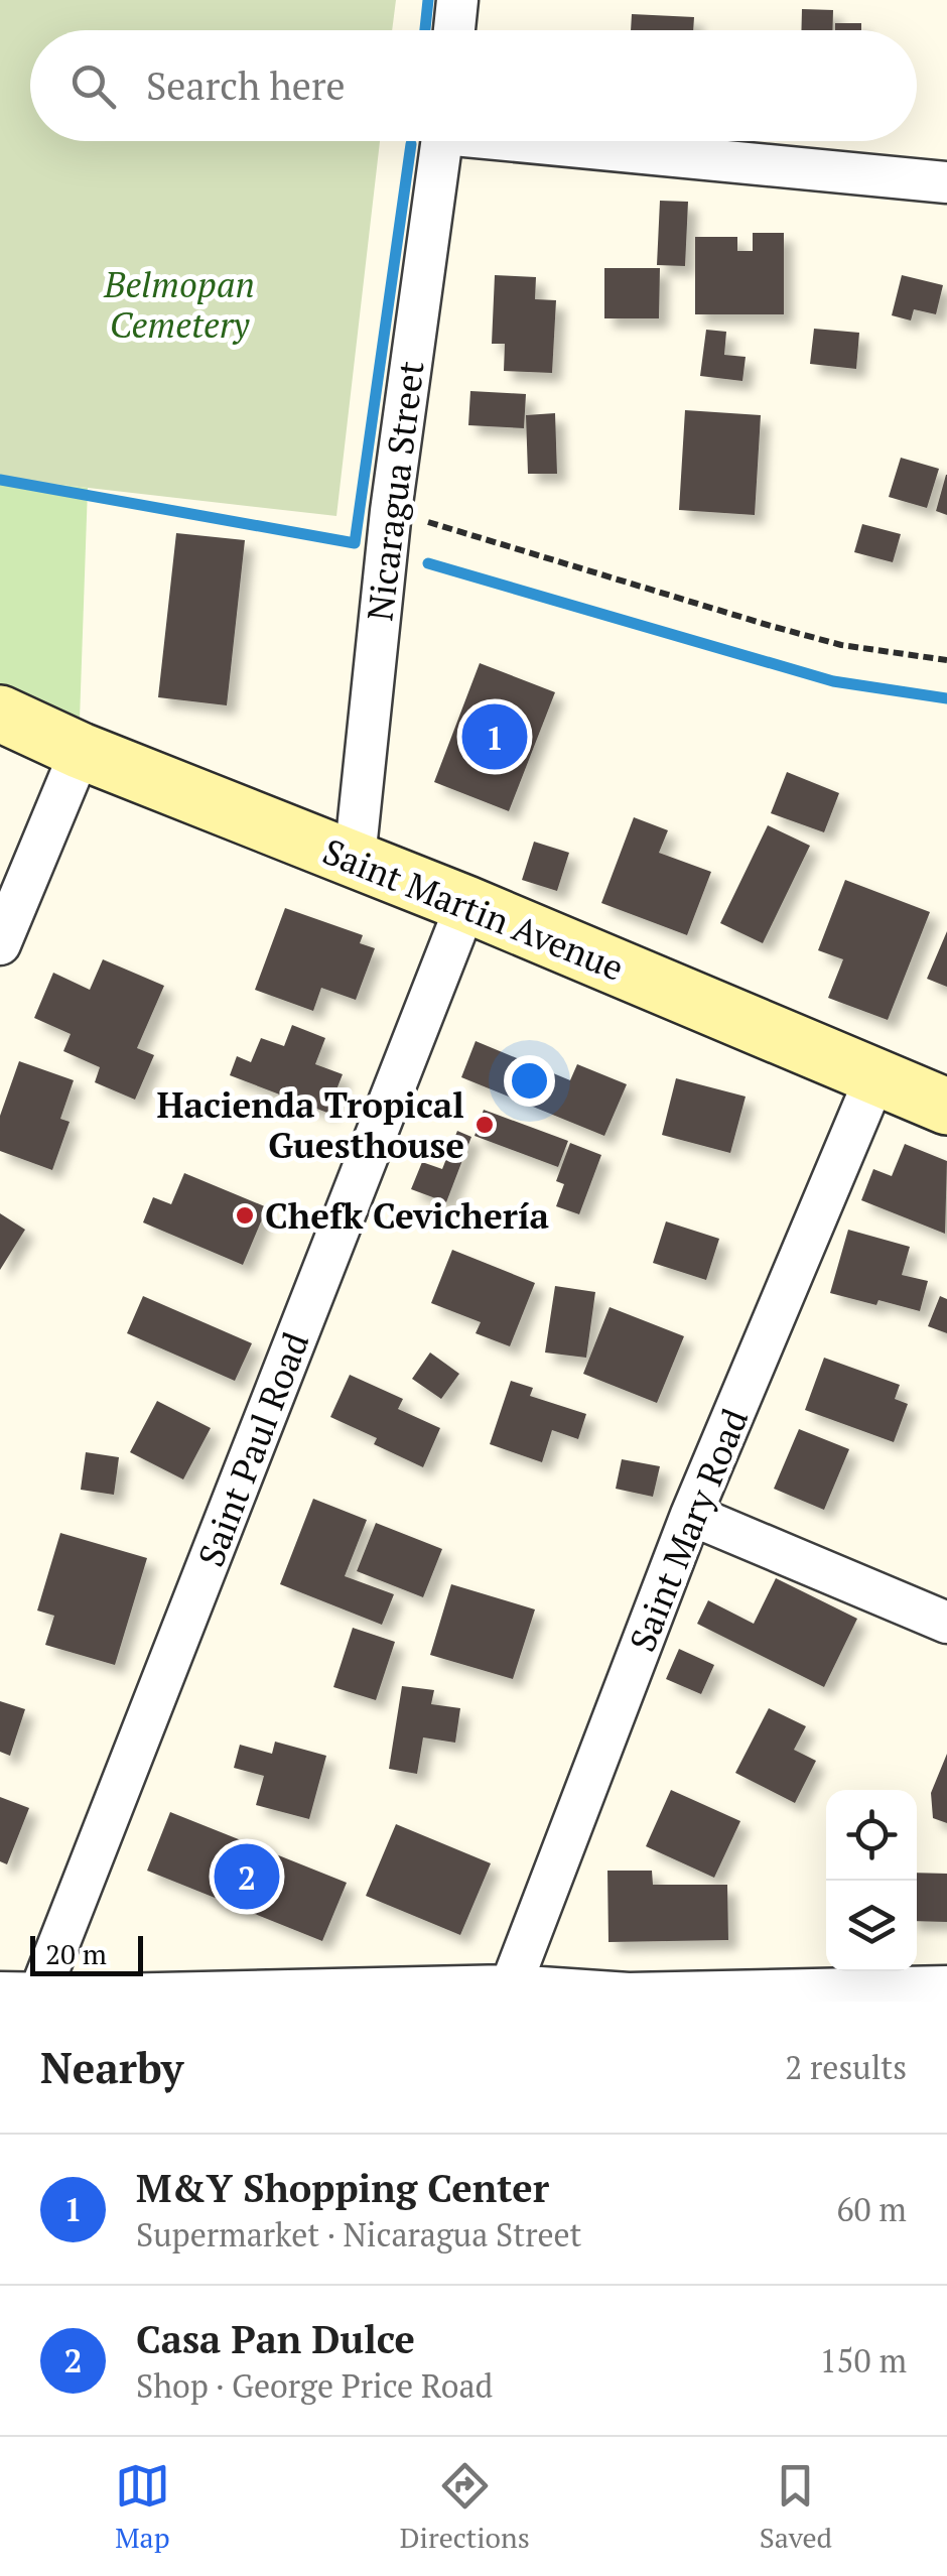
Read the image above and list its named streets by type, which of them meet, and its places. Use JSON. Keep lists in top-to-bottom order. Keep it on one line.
{"streets":{"street":["Nicaragua Street","Saint Martin Avenue","Saint Paul Road","Saint Mary Road"]},"crossings":[["Nicaragua Street","Saint Martin Avenue"],["Saint Martin Avenue","Saint Paul Road"],["Saint Martin Avenue","Saint Mary Road"]],"parks":["Belmopan Cemetery"],"places":["Hacienda Tropical Guesthouse","Chefk Cevichería"],"scale_bar":"20 m","page":{"search":"Search here","pins":["1","2"],"scale":"20 m","heading":["Nearby","2 results"],"list":[{"mark":"1","name":"M&Y Shopping Center","note":"Supermarket · Nicaragua Street","value":"60 m"},{"mark":"2","name":"Casa Pan Dulce","note":"Shop · George Price Road","value":"150 m"}],"nav":["Map","Directions","Saved"]}}
